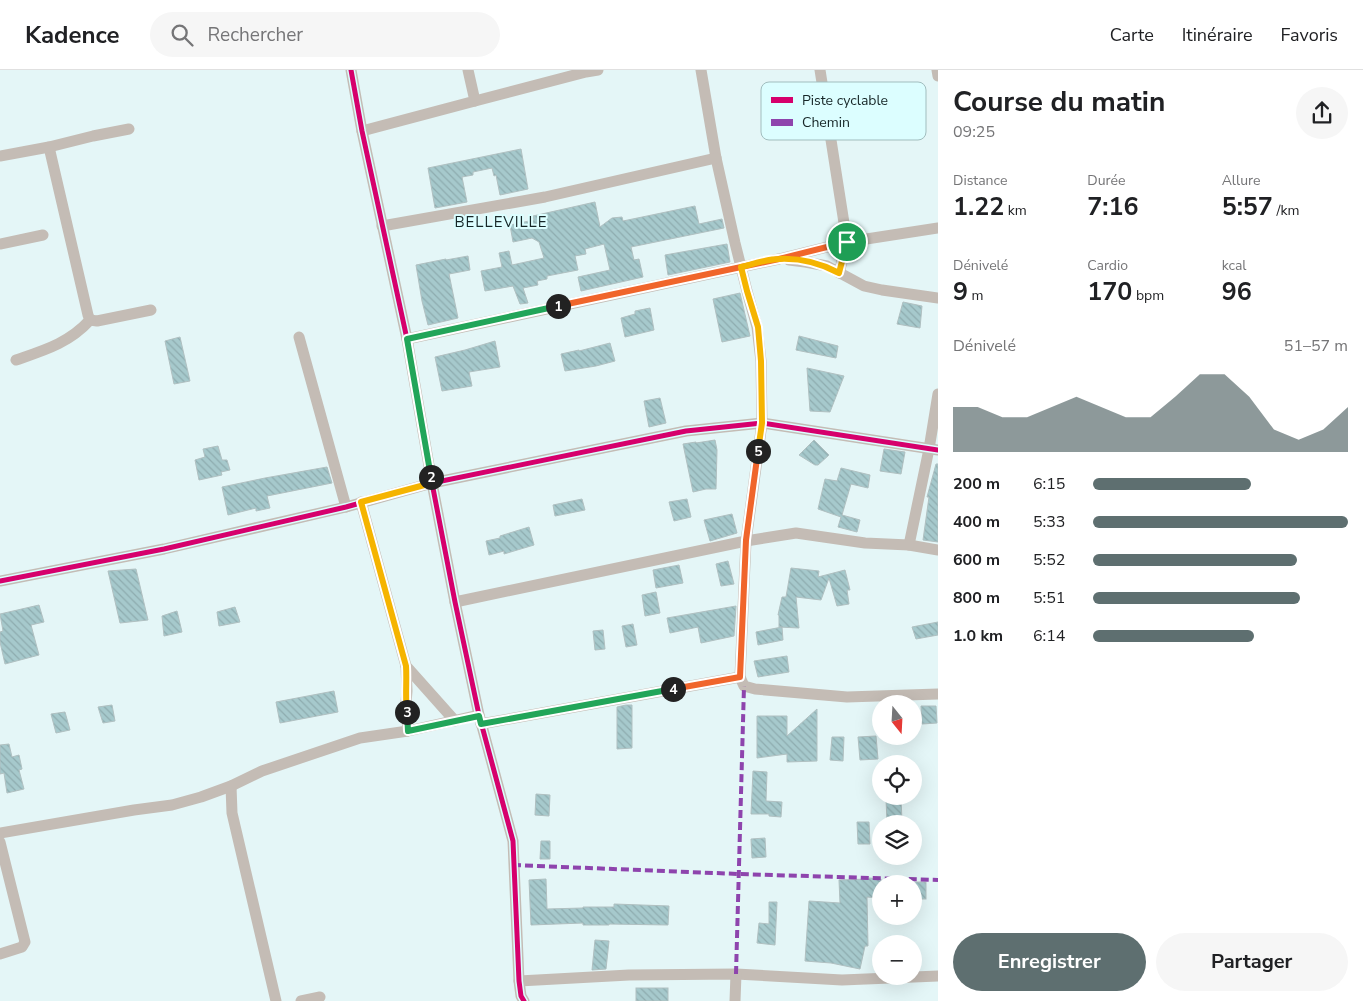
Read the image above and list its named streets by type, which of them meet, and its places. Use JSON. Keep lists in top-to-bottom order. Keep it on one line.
{"districts":["BELLEVILLE"],"legend":["Piste cyclable","Chemin"],"north":"bottom","page":{"header":"Kadence","search":"Rechercher","nav":["Carte","Itinéraire","Favoris"],"heading":["Course du matin","09:25"],"stats":[["Distance","1.22 km"],["Durée","7:16"],["Allure","5:57 /km"],["Dénivelé","9 m"],["Cardio","170 bpm"],["kcal","96"]],"pins":["1","5","2","4","3"],"chart":["Dénivelé","51–57 m"],"list":[{"name":"200 m","note":"6:15"},{"name":"400 m","note":"5:33"},{"name":"600 m","note":"5:52"},{"name":"800 m","note":"5:51"},{"name":"1.0 km","note":"6:14"}],"map_buttons":["+","−"],"buttons":["Enregistrer","Partager"]}}
